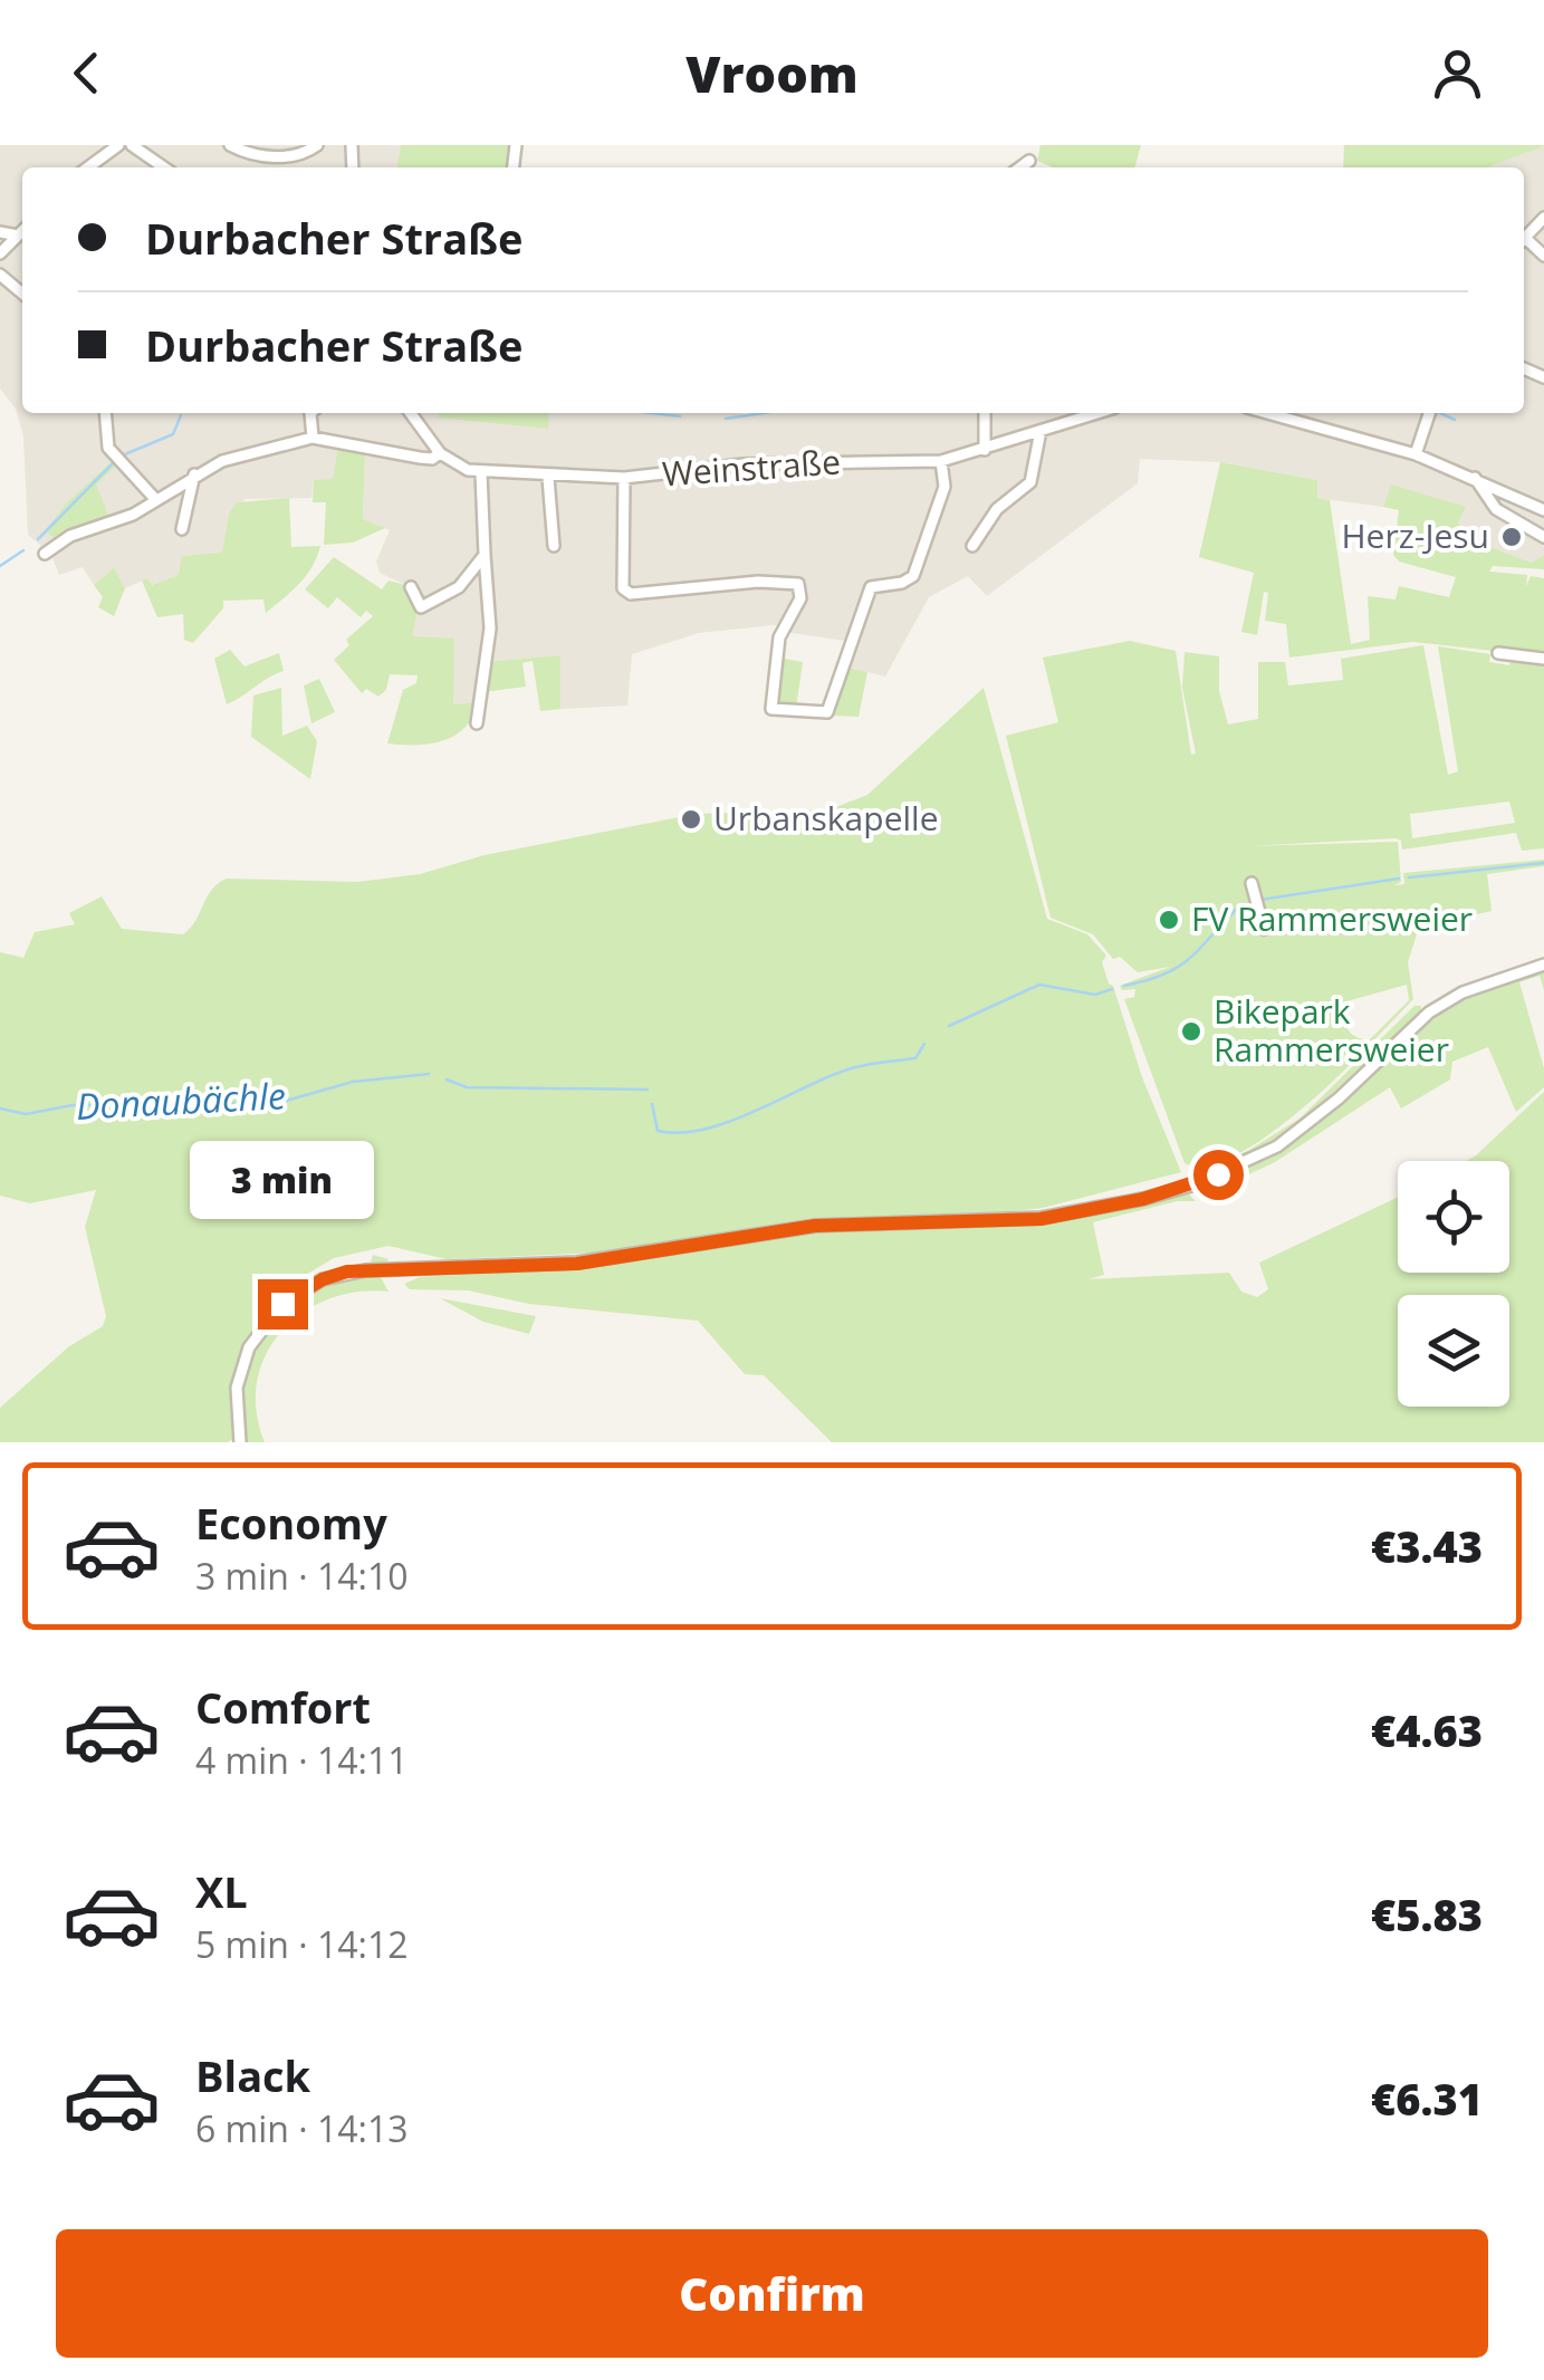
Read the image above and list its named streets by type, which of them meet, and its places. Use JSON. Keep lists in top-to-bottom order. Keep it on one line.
{"streets":{"street":["Weinstraße"]},"water":["Donaubächle"],"places":["Herz-Jesu","Urbanskapelle","FV Rammersweier","Bikepark Rammersweier"],"page":{"header":"Vroom","banner":["Durbacher Straße","Durbacher Straße"],"bubble":"3 min","list":[{"name":"Economy","note":"3 min · 14:10","value":"€3.43"},{"name":"Comfort","note":"4 min · 14:11","value":"€4.63"},{"name":"XL","note":"5 min · 14:12","value":"€5.83"},{"name":"Black","note":"6 min · 14:13","value":"€6.31"}],"buttons":"Confirm"}}
